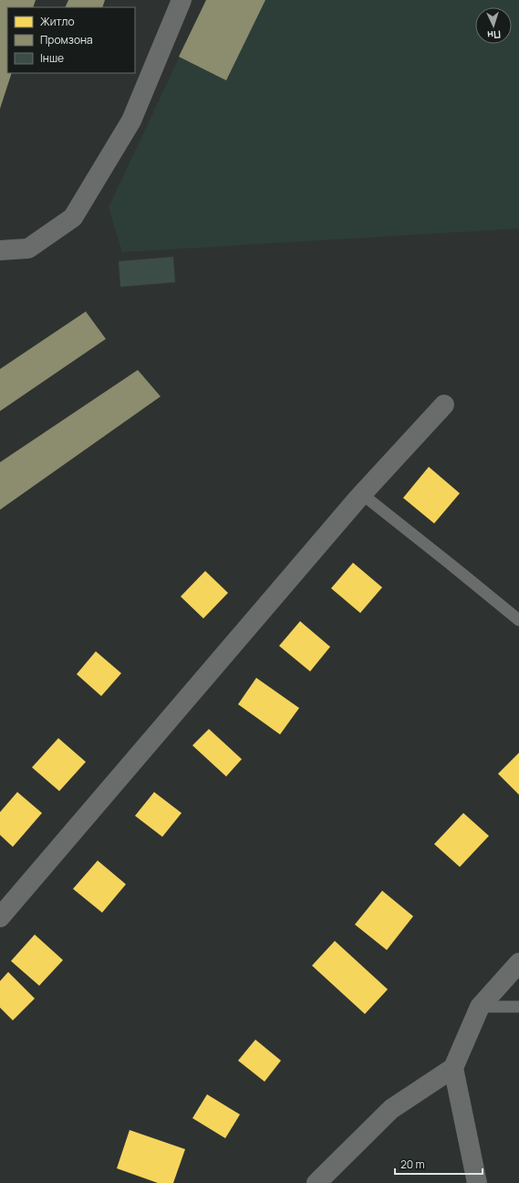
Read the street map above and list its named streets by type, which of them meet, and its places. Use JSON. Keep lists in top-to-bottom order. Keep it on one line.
{"legend":["Житло","Промзона","Інше"],"scale_bar":"20 m","north":"bottom"}
